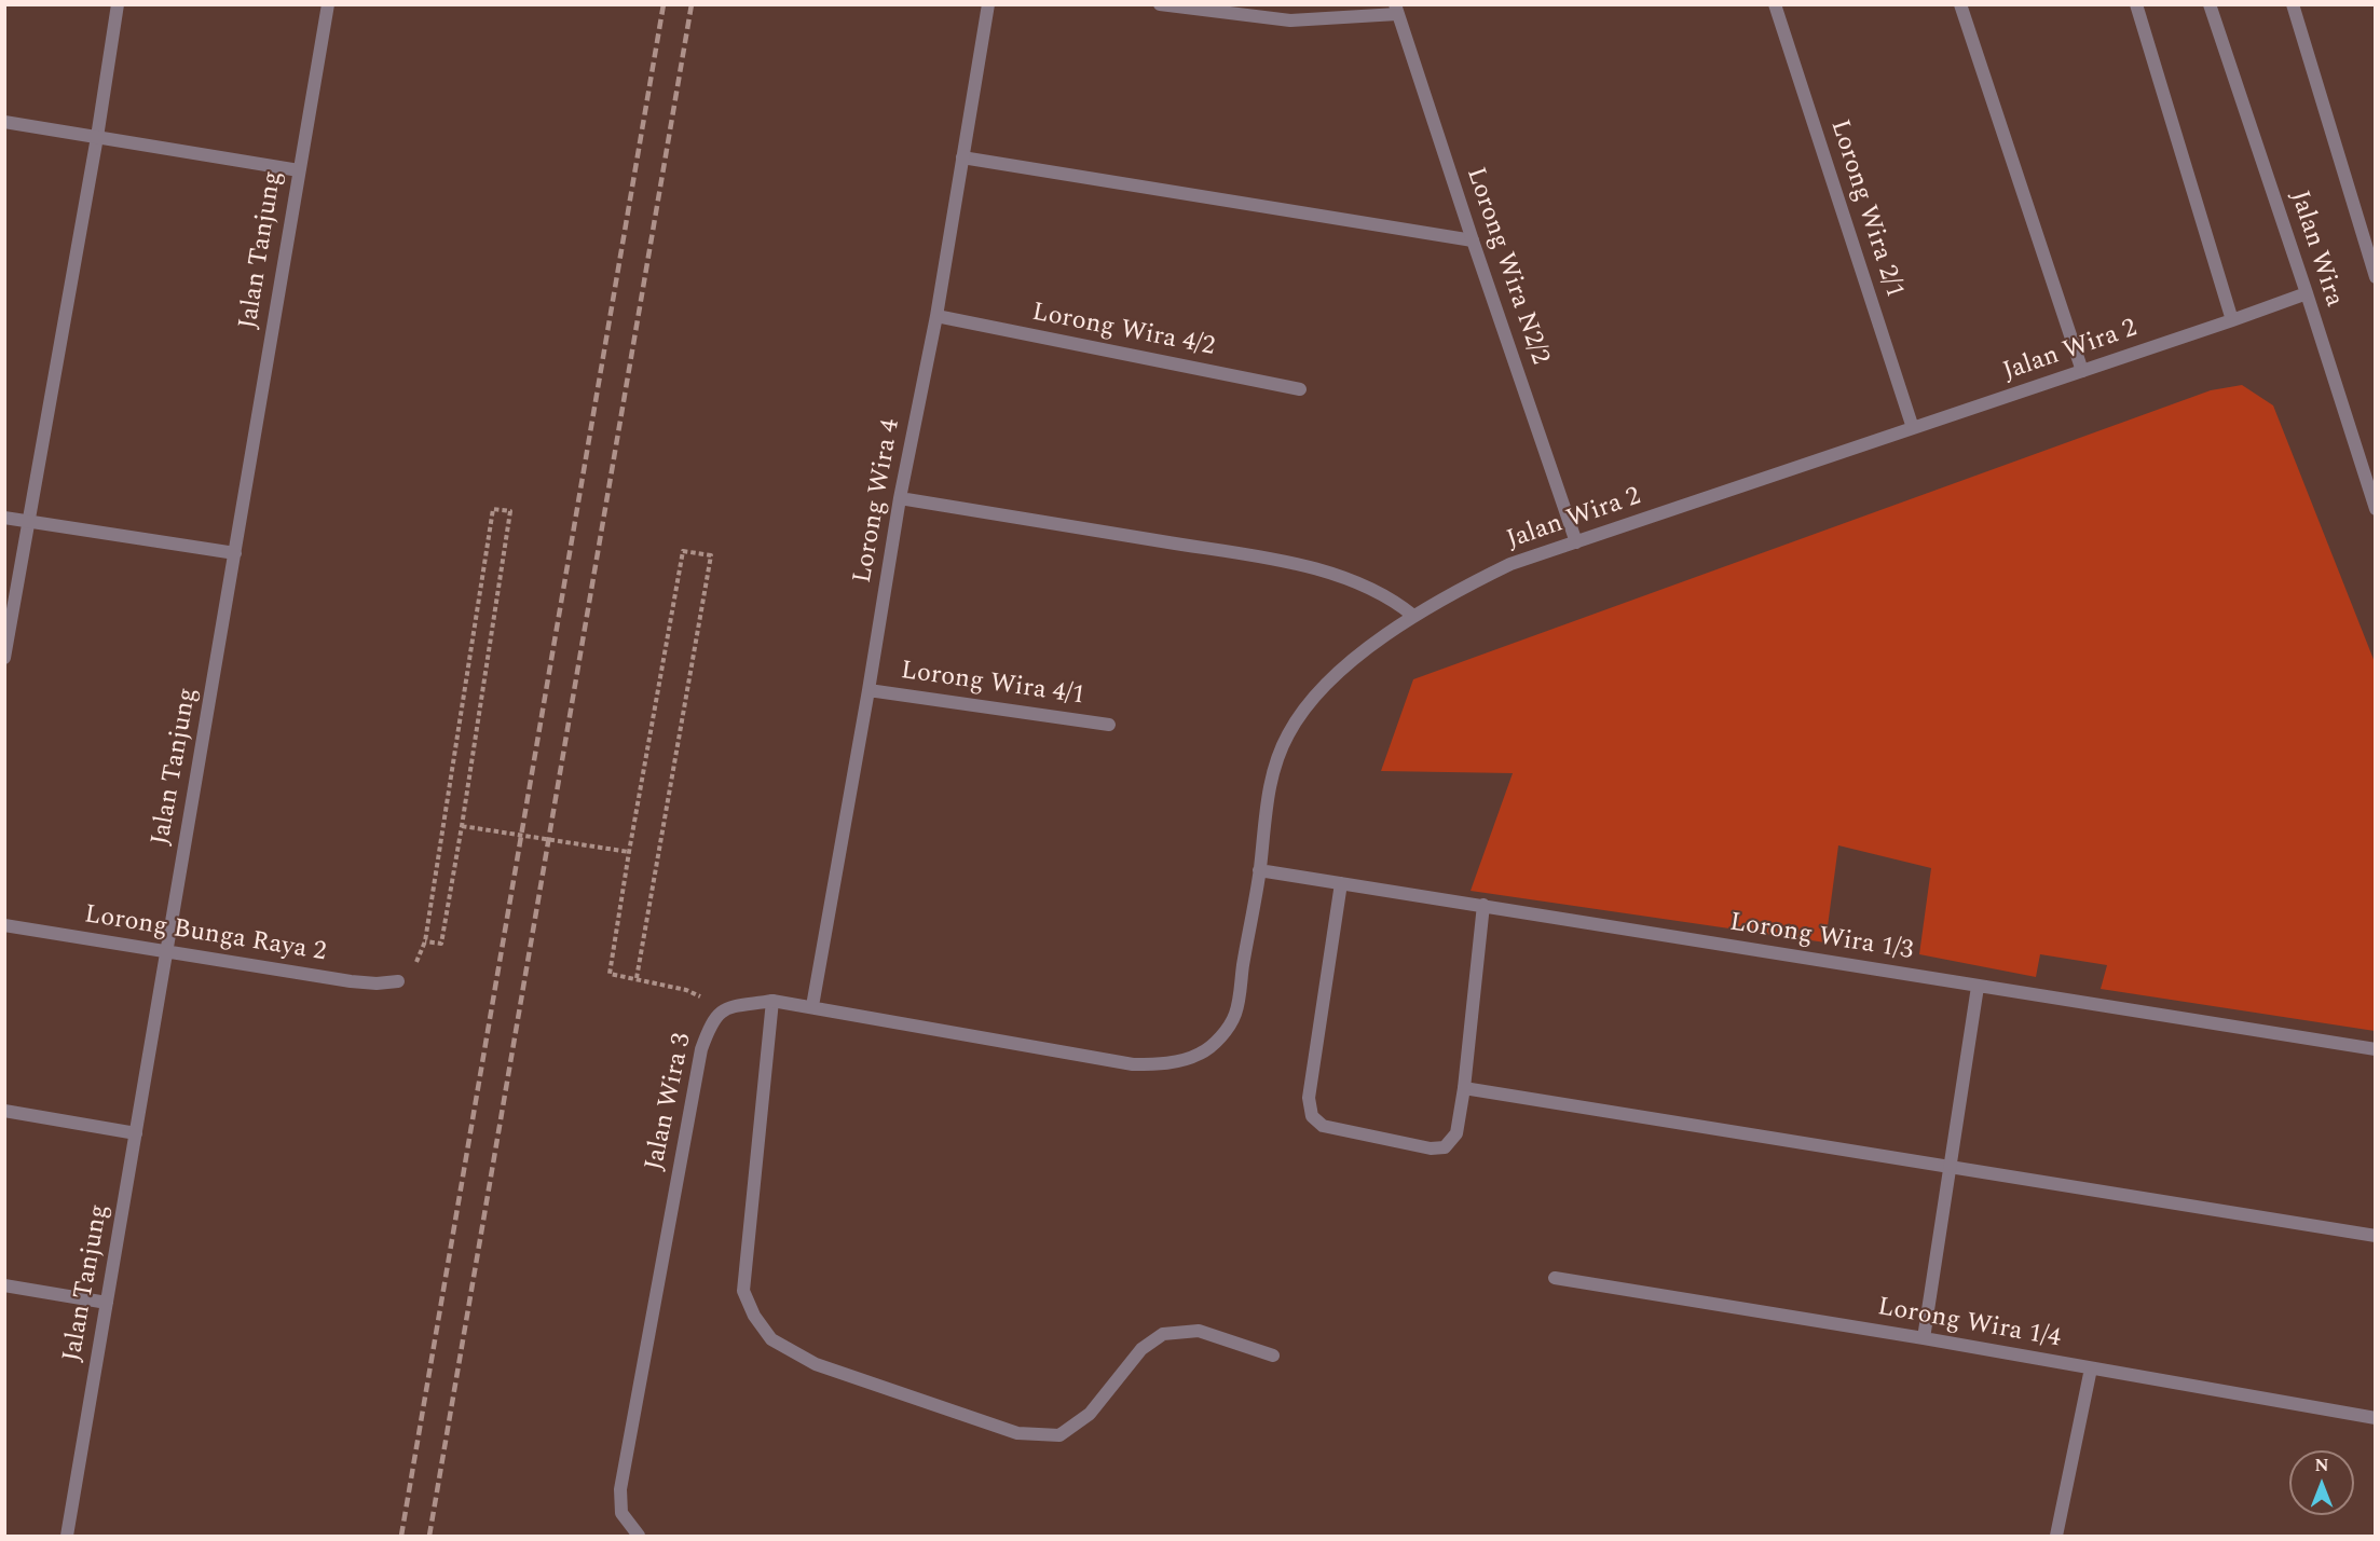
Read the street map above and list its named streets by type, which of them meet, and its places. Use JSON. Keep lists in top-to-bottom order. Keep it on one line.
{"streets":{"street":["Lorong Wira 2/1","Jalan Wira","Jalan Tanjung","Lorong Wira N2/2","Lorong Wira 4/2","Jalan Wira 2","Lorong Wira 4","Lorong Wira 4/1","Lorong Bunga Raya 2","Lorong Wira 1/3","Jalan Wira 3","Lorong Wira 1/4"]},"crossings":[["Lorong Wira 2/1","Jalan Wira 2"],["Jalan Wira","Jalan Wira 2"],["Jalan Tanjung","Lorong Bunga Raya 2"],["Lorong Wira N2/2","Jalan Wira 2"],["Lorong Wira 4/2","Lorong Wira 4"],["Jalan Wira 2","Lorong Wira 1/3"],["Jalan Wira 2","Jalan Wira 3"],["Lorong Wira 4","Lorong Wira 4/1"],["Lorong Wira 4","Jalan Wira 3"]],"north":"top"}
